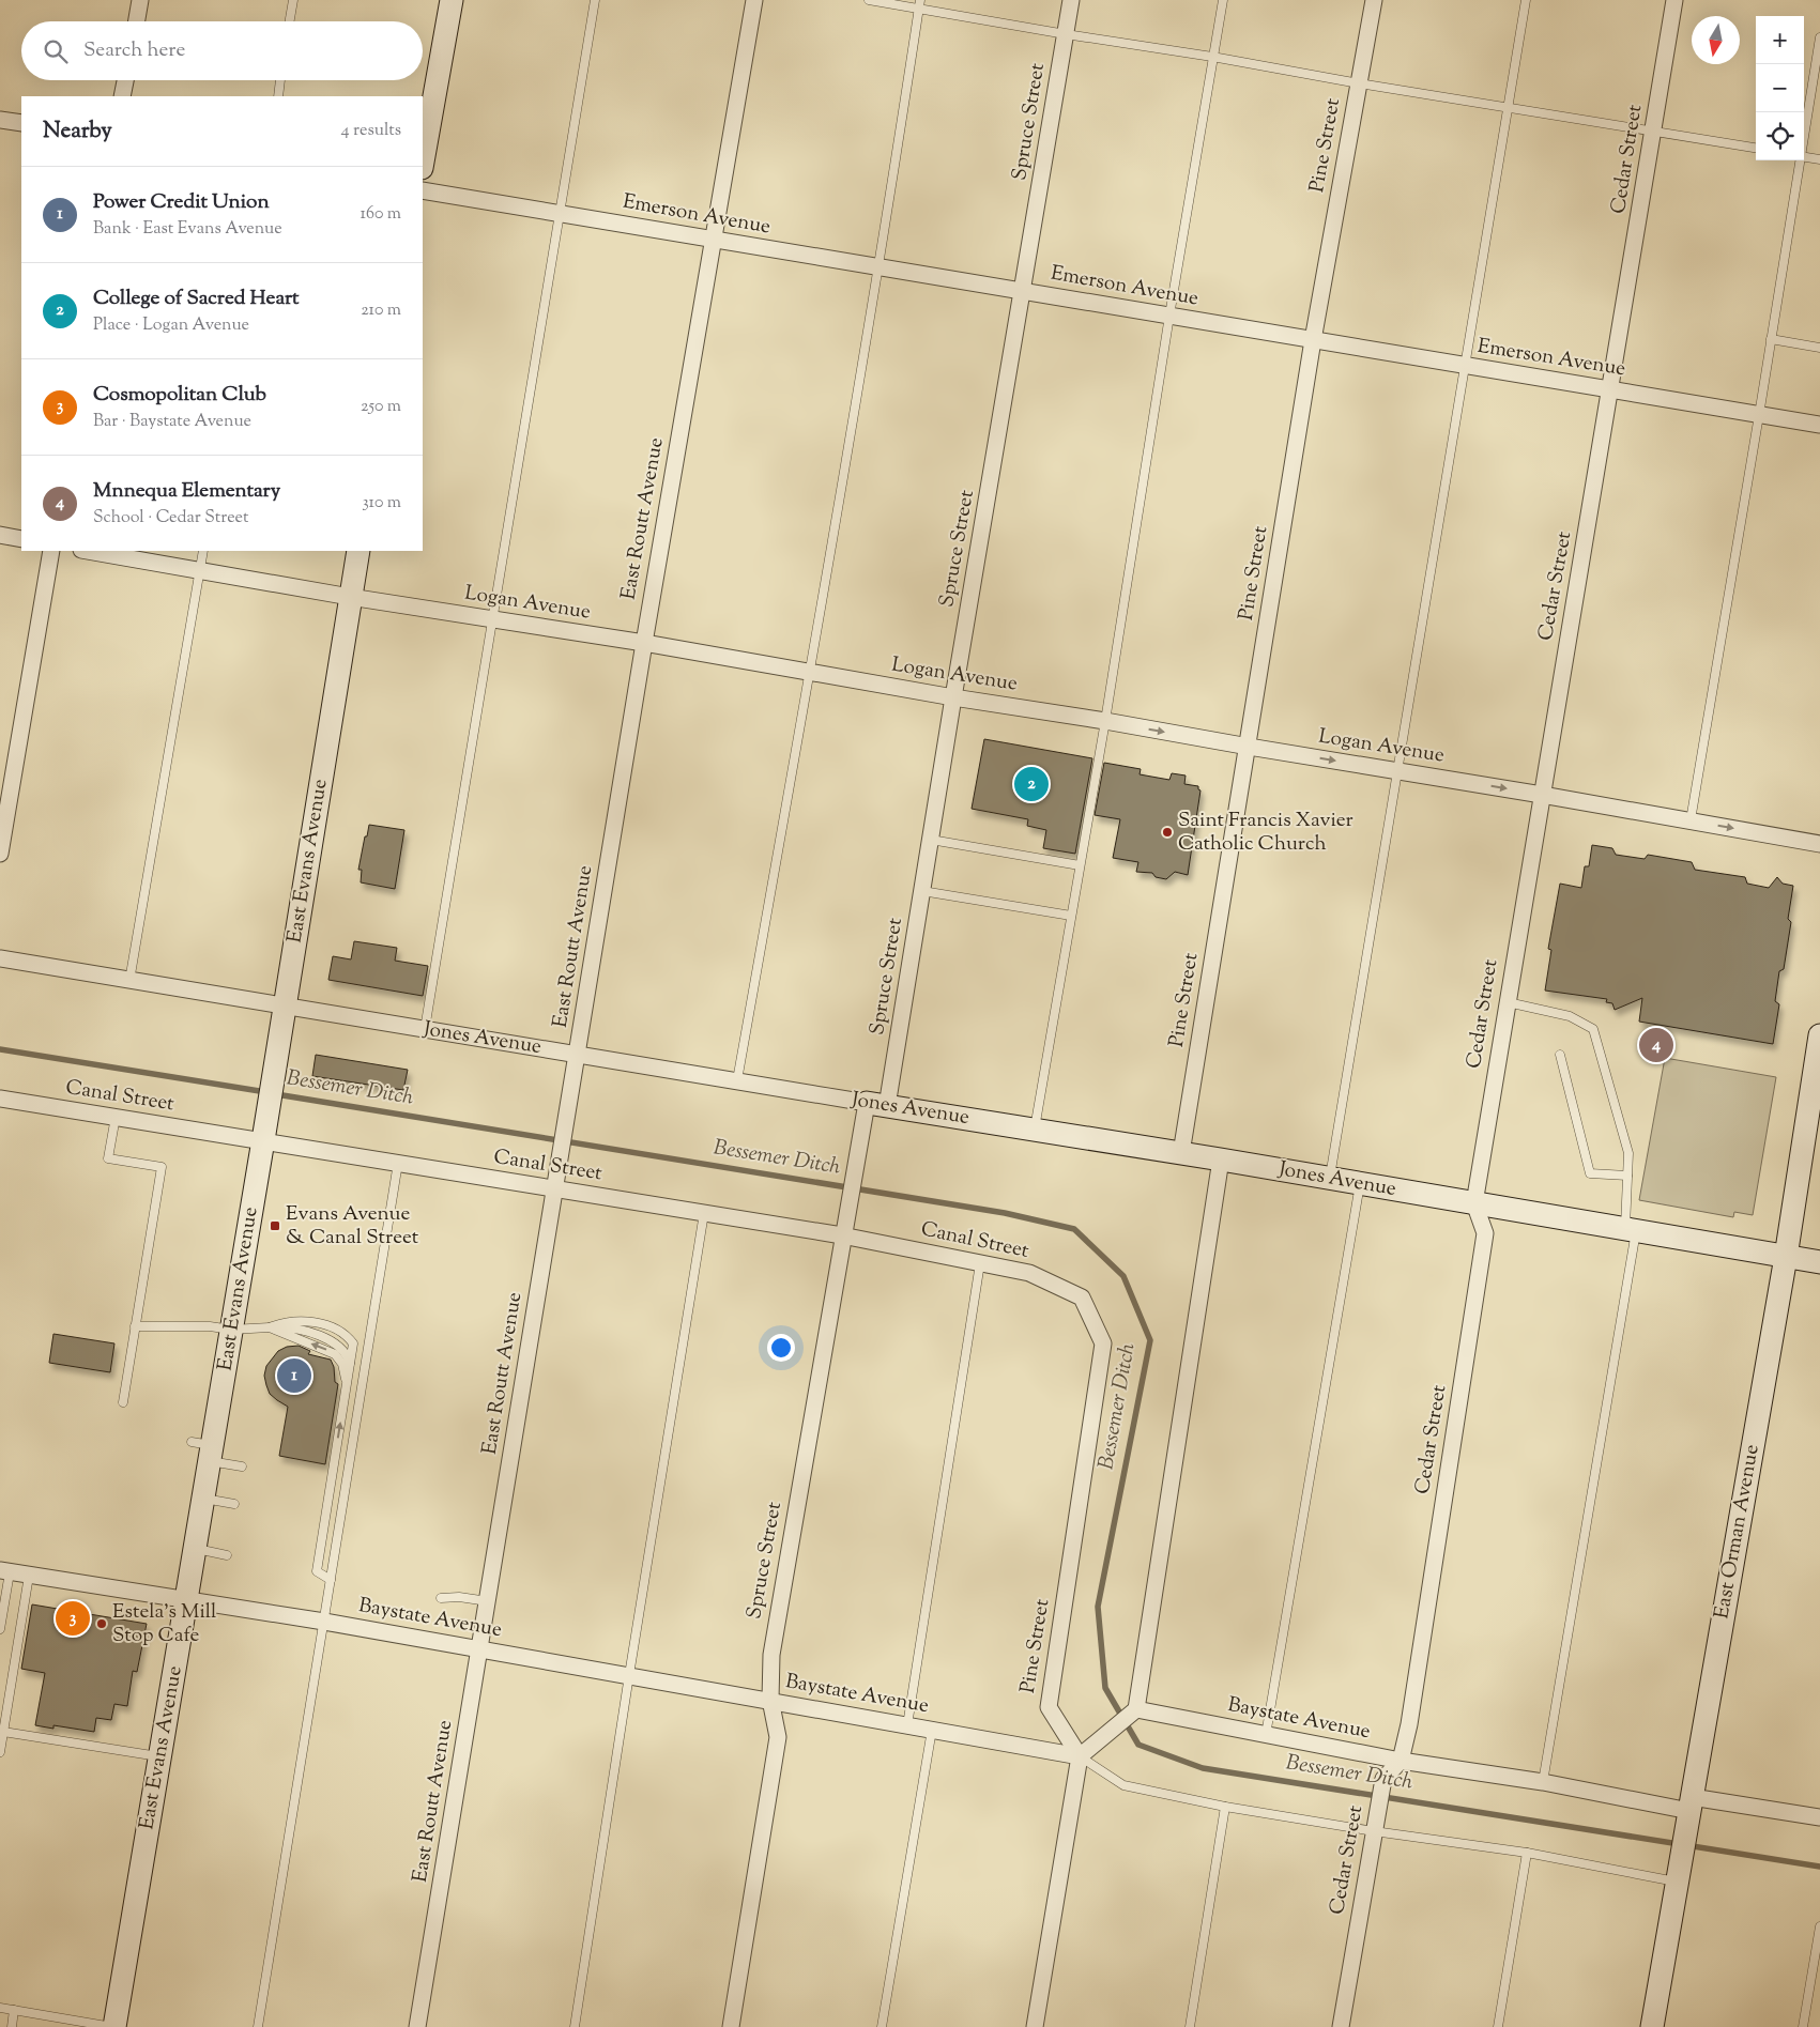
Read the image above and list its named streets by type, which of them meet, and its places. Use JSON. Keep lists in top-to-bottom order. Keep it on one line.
{"streets":{"street":["Spruce Street","Pine Street","Cedar Street","Emerson Avenue","East Routt Avenue","Logan Avenue","East Evans Avenue","Jones Avenue","Canal Street","East Orman Avenue","Baystate Avenue"]},"crossings":[["Spruce Street","Emerson Avenue"],["Spruce Street","Logan Avenue"],["Spruce Street","Jones Avenue"],["Spruce Street","Canal Street"],["Spruce Street","Baystate Avenue"],["Pine Street","Emerson Avenue"],["Pine Street","Logan Avenue"],["Pine Street","Jones Avenue"],["Pine Street","Canal Street"],["Pine Street","Baystate Avenue"],["Cedar Street","Emerson Avenue"],["Cedar Street","Logan Avenue"],["Cedar Street","Jones Avenue"],["Cedar Street","Baystate Avenue"],["Emerson Avenue","East Routt Avenue"],["East Routt Avenue","Logan Avenue"],["East Routt Avenue","Jones Avenue"],["East Routt Avenue","Canal Street"],["East Routt Avenue","Baystate Avenue"],["Logan Avenue","East Evans Avenue"],["East Evans Avenue","Jones Avenue"],["East Evans Avenue","Canal Street"],["East Evans Avenue","Baystate Avenue"],["Jones Avenue","East Orman Avenue"],["East Orman Avenue","Baystate Avenue"]],"water":["Bessemer Ditch"],"places":{"other":["Saint Francis Xavier Catholic Church","Estela's Mill Stop Cafe"],"transit":["Evans Avenue & Canal Street"]},"north":"bottom","page":{"map_buttons":["+","−"],"search":"Search here","heading":["Nearby","4 results"],"list":[{"mark":"1","name":"Power Credit Union","note":"Bank · East Evans Avenue","value":"160 m"},{"mark":"2","name":"College of Sacred Heart","note":"Place · Logan Avenue","value":"210 m"},{"mark":"3","name":"Cosmopolitan Club","note":"Bar · Baystate Avenue","value":"250 m"},{"mark":"4","name":"Mnnequa Elementary","note":"School · Cedar Street","value":"310 m"}],"pins":["2","4","1","3"]}}
